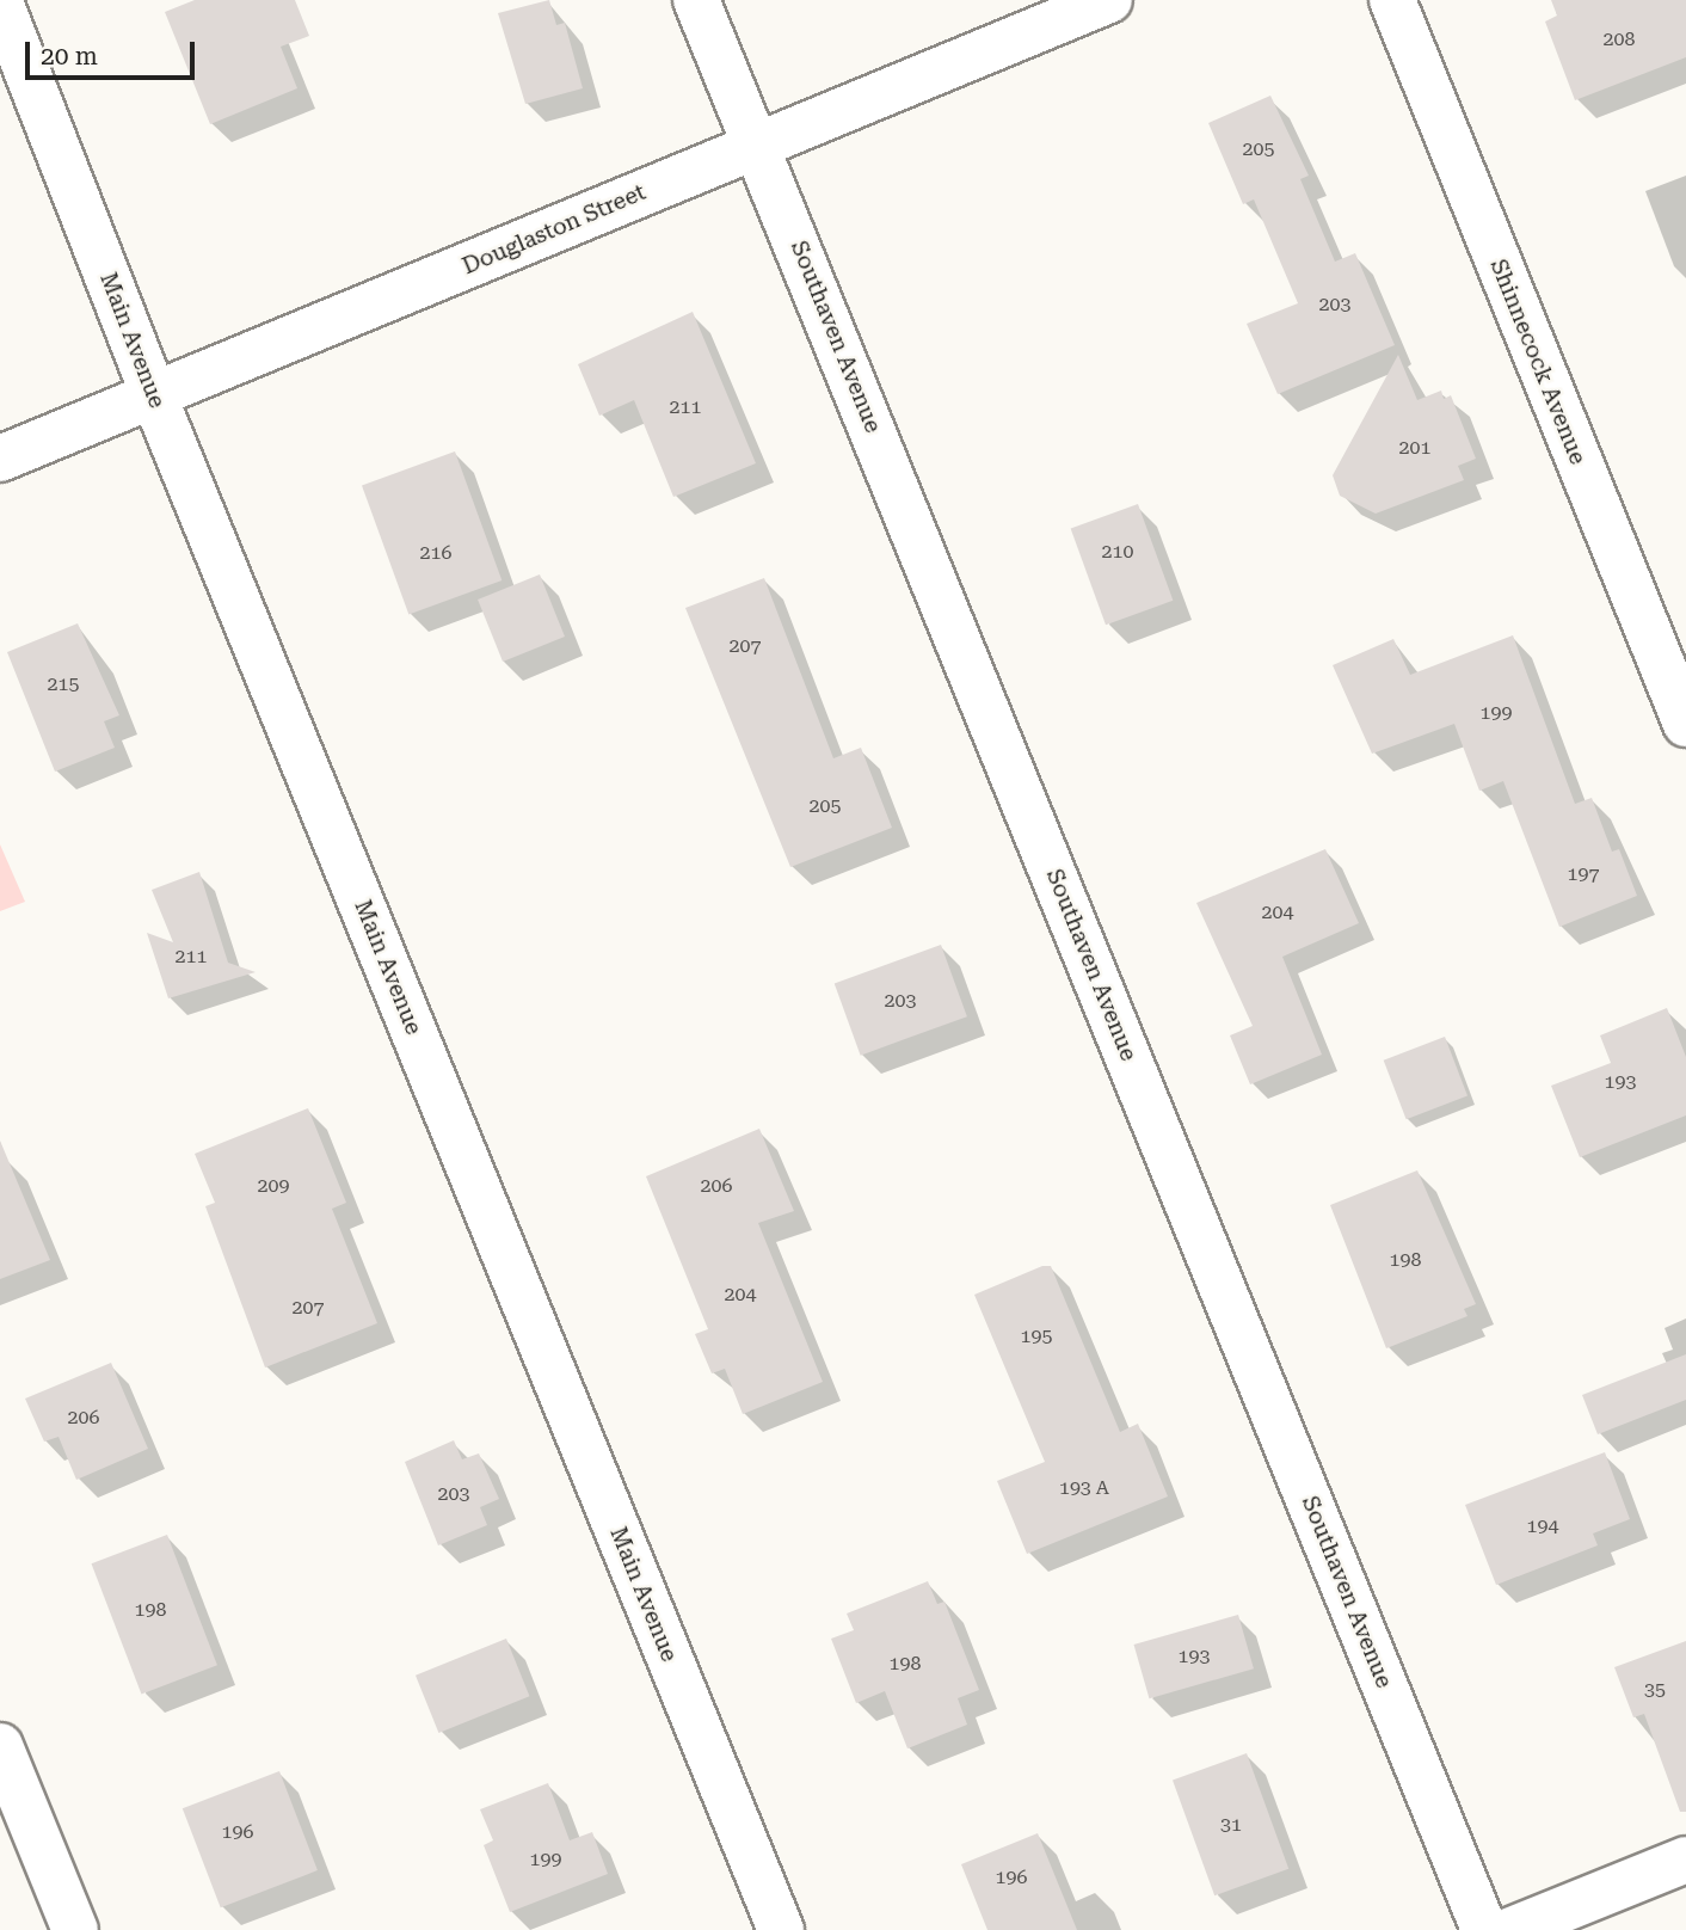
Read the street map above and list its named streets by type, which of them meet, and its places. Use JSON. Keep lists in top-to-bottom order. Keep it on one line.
{"streets":{"street":["Douglaston Street","Southaven Avenue","Main Avenue","Shinnecock Avenue"]},"crossings":[["Douglaston Street","Southaven Avenue"],["Douglaston Street","Main Avenue"]],"house_numbers":["208","205","203","211","201","210","216","207","215","199","205","197","204","211","203","193","209","206","198","204","207","195","206","193 A","203","194","198","193","198","35","31","196","199","196"],"scale_bar":"20 m"}
